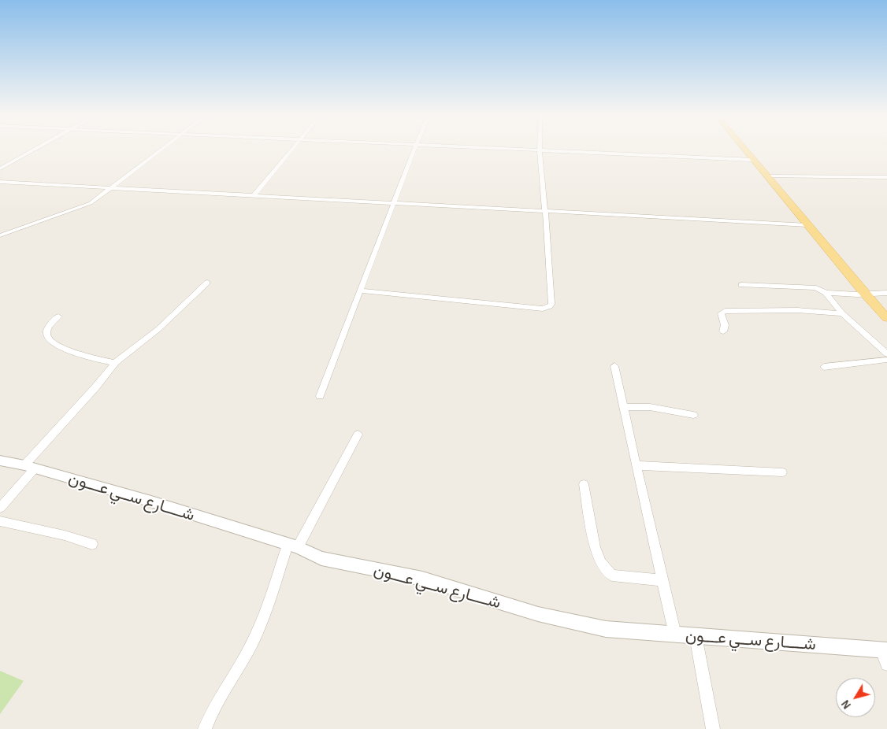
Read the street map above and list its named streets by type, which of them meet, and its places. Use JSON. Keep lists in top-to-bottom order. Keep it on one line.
{"streets":{"street":["شــــارع ســي عـــون"]},"north":"bottom left"}
